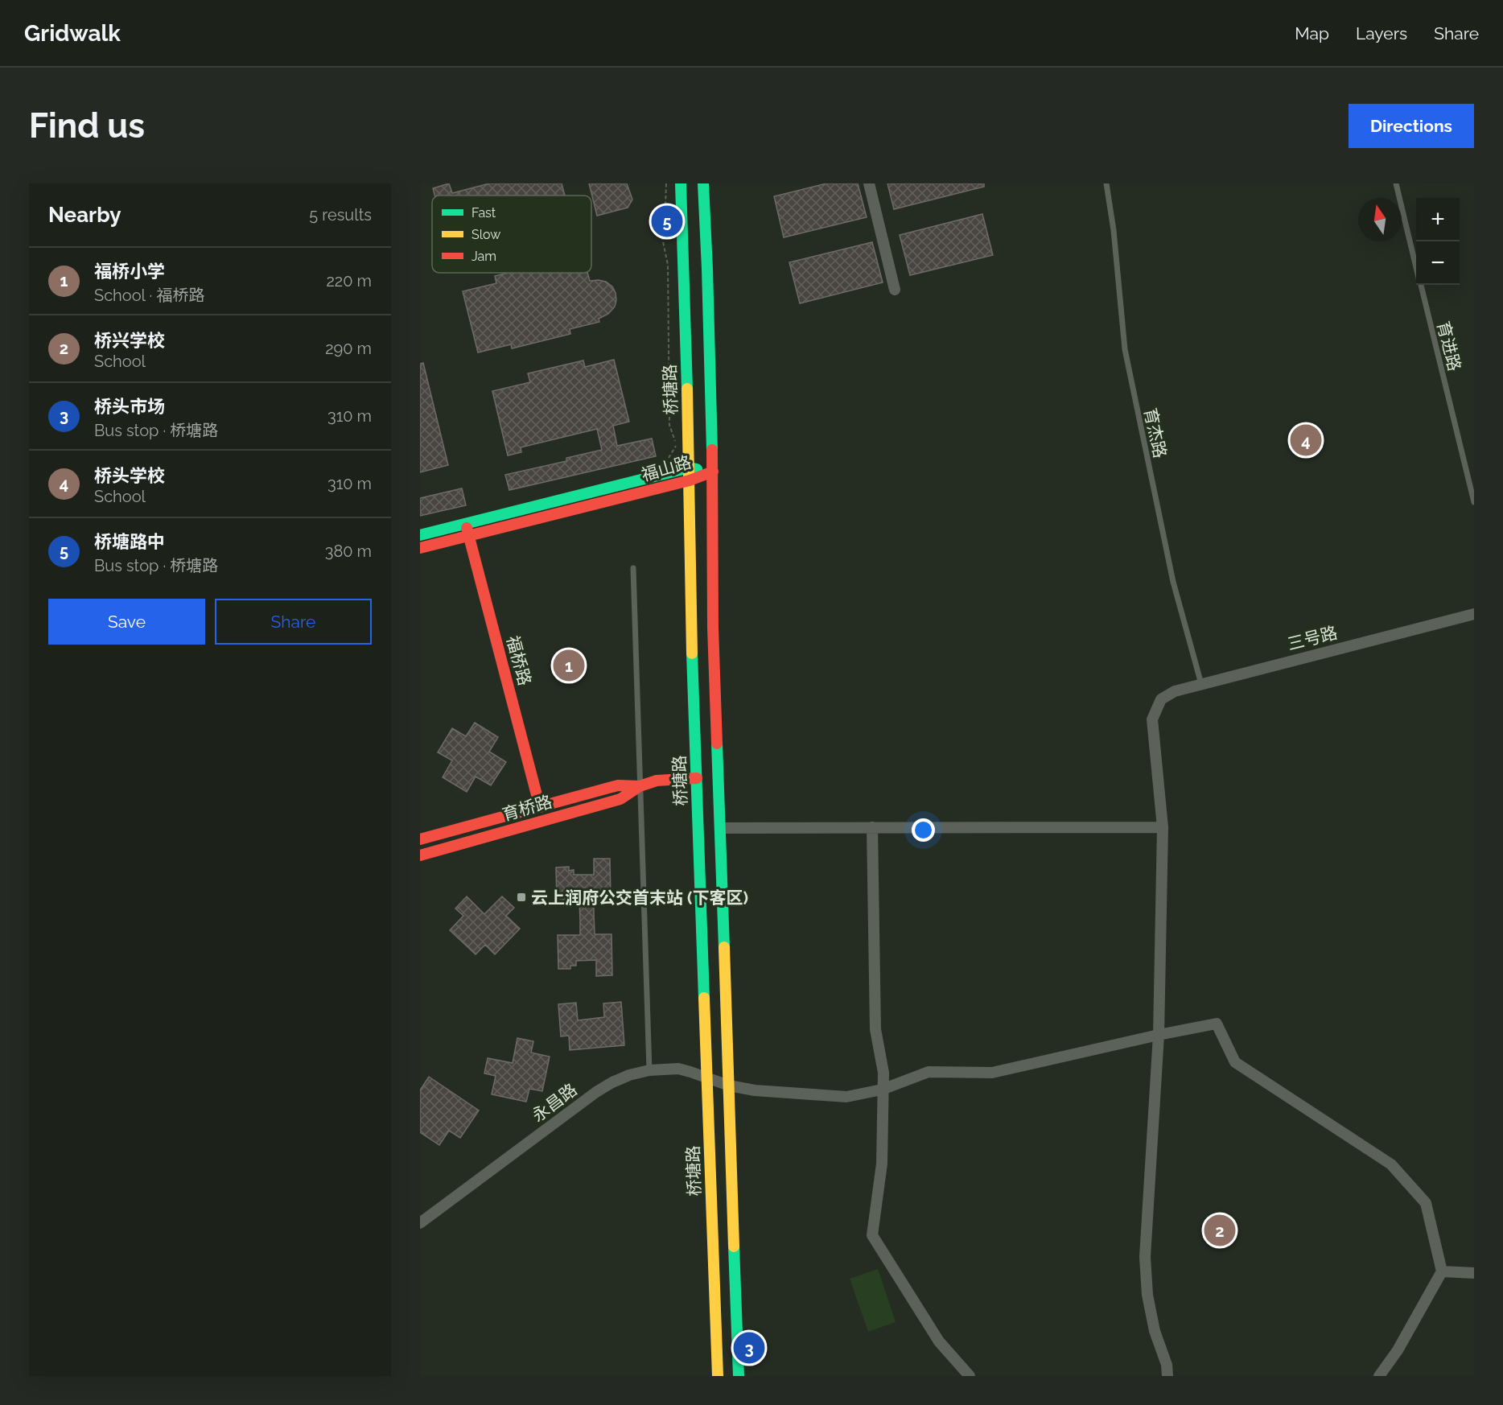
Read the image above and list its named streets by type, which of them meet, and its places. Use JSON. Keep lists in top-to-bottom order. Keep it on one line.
{"streets":{"street":["桥塘路","福山路","三号路","福桥路","育桥路","永昌路"],"lane":["育进路","育杰路"]},"crossings":[["桥塘路","福山路"],["桥塘路","育桥路"],["桥塘路","永昌路"],["育杰路","三号路"],["福山路","福桥路"],["福桥路","育桥路"]],"places":{"transit":["云上润府公交首末站 (下客区)"]},"legend":["Fast","Slow","Jam"],"north":"top","page":{"header":"Gridwalk","nav":["Map","Layers","Share"],"buttons":["Directions",["Save","Share"]],"title":"Find us","heading":["Nearby","5 results"],"map_buttons":["+","−"],"pins":["5","4","1","2","3"],"list":[{"mark":"1","name":"福桥小学","note":"School · 福桥路","value":"220 m"},{"mark":"2","name":"桥兴学校","note":"School","value":"290 m"},{"mark":"3","name":"桥头市场","note":"Bus stop · 桥塘路","value":"310 m"},{"mark":"4","name":"桥头学校","note":"School","value":"310 m"},{"mark":"5","name":"桥塘路中","note":"Bus stop · 桥塘路","value":"380 m"}]}}
